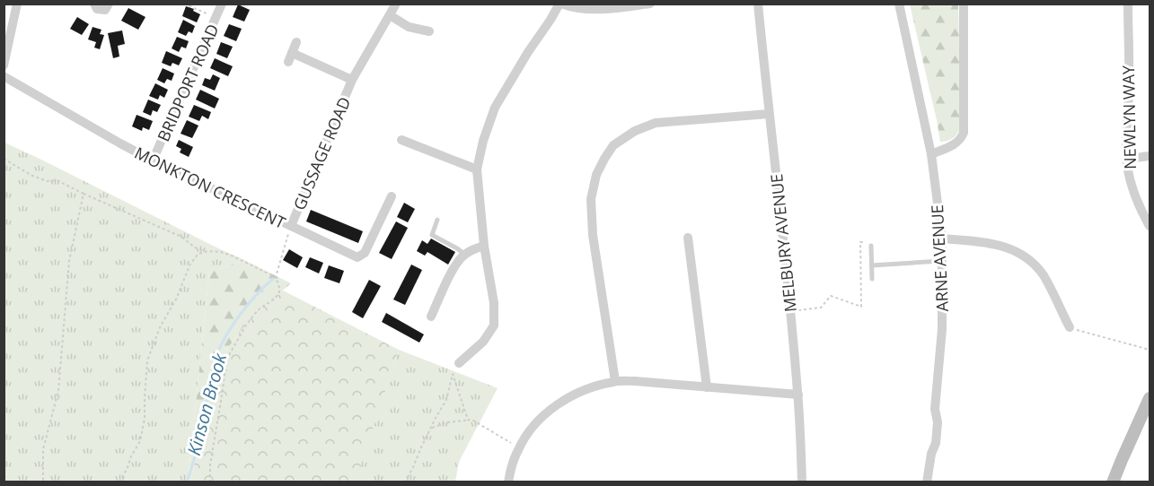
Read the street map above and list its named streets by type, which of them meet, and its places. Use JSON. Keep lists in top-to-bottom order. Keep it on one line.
{"streets":{"street":["BRIDPORT ROAD","NEWLYN WAY","GUSSAGE ROAD","MONKTON CRESCENT","MELBURY AVENUE","ARNE AVENUE"]},"crossings":[["BRIDPORT ROAD","MONKTON CRESCENT"],["GUSSAGE ROAD","MONKTON CRESCENT"]],"water":["Kinson Brook"]}
